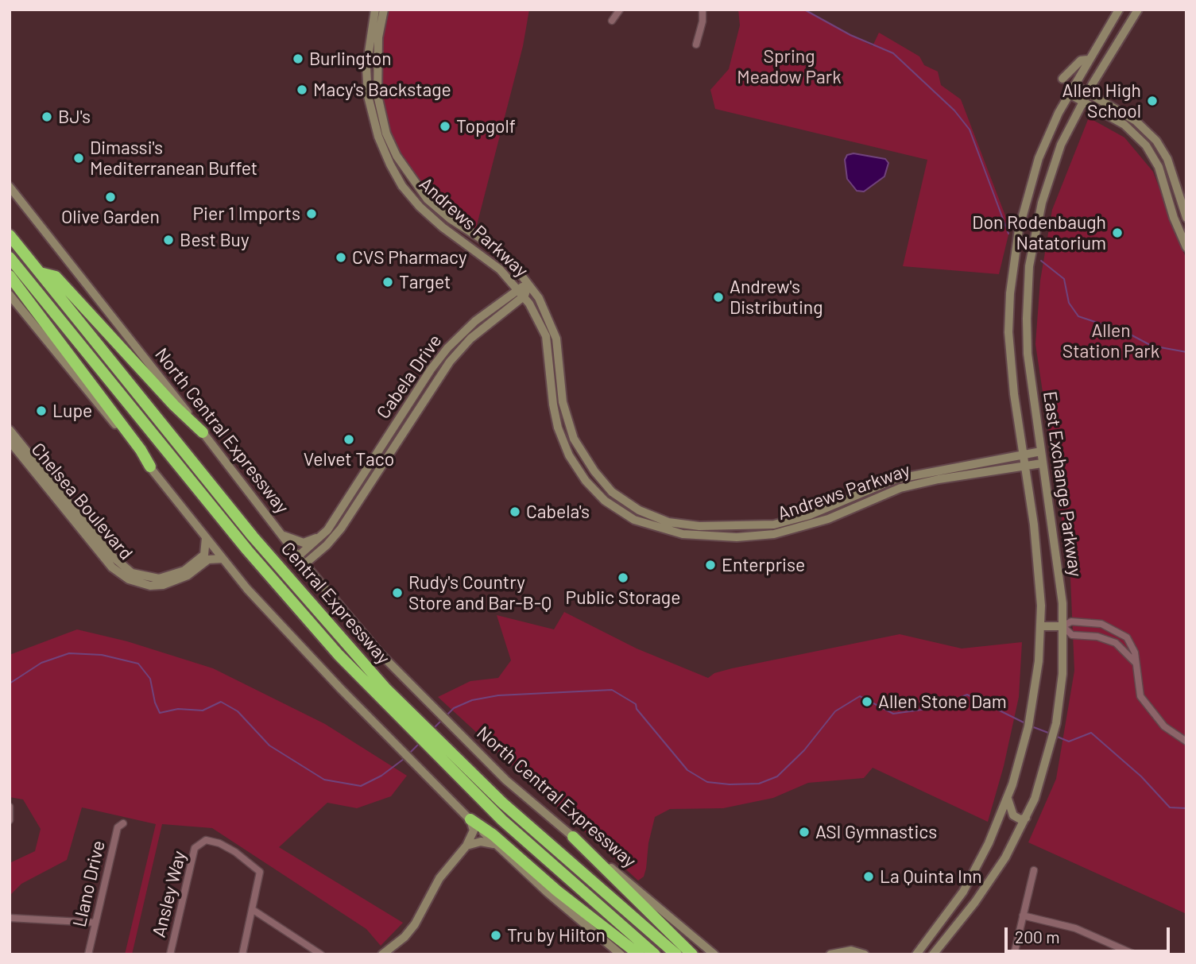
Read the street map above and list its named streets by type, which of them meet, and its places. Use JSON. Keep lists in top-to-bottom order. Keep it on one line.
{"streets":{"highway":["Central Expressway"],"main road":["Andrews Parkway","Cabela Drive","North Central Expressway","East Exchange Parkway","Chelsea Boulevard"],"street":["Llano Drive","Ansley Way"]},"crossings":[["Andrews Parkway","Cabela Drive"],["Andrews Parkway","East Exchange Parkway"],["Cabela Drive","North Central Expressway"]],"parks":["Spring Meadow Park","Allen Station Park"],"places":["Burlington","Macy's Backstage","Allen High School","BJ's","Topgolf","Dimassi's Mediterranean Buffet","Olive Garden","Pier 1 Imports","Don Rodenbaugh Natatorium","Best Buy","CVS Pharmacy","Target","Andrew's Distributing","Lupe","Velvet Taco","Cabela's","Enterprise","Public Storage","Rudy's Country Store and Bar-B-Q","Allen Stone Dam","ASI Gymnastics","La Quinta Inn","Tru by Hilton"],"scale_bar":"200 m"}
